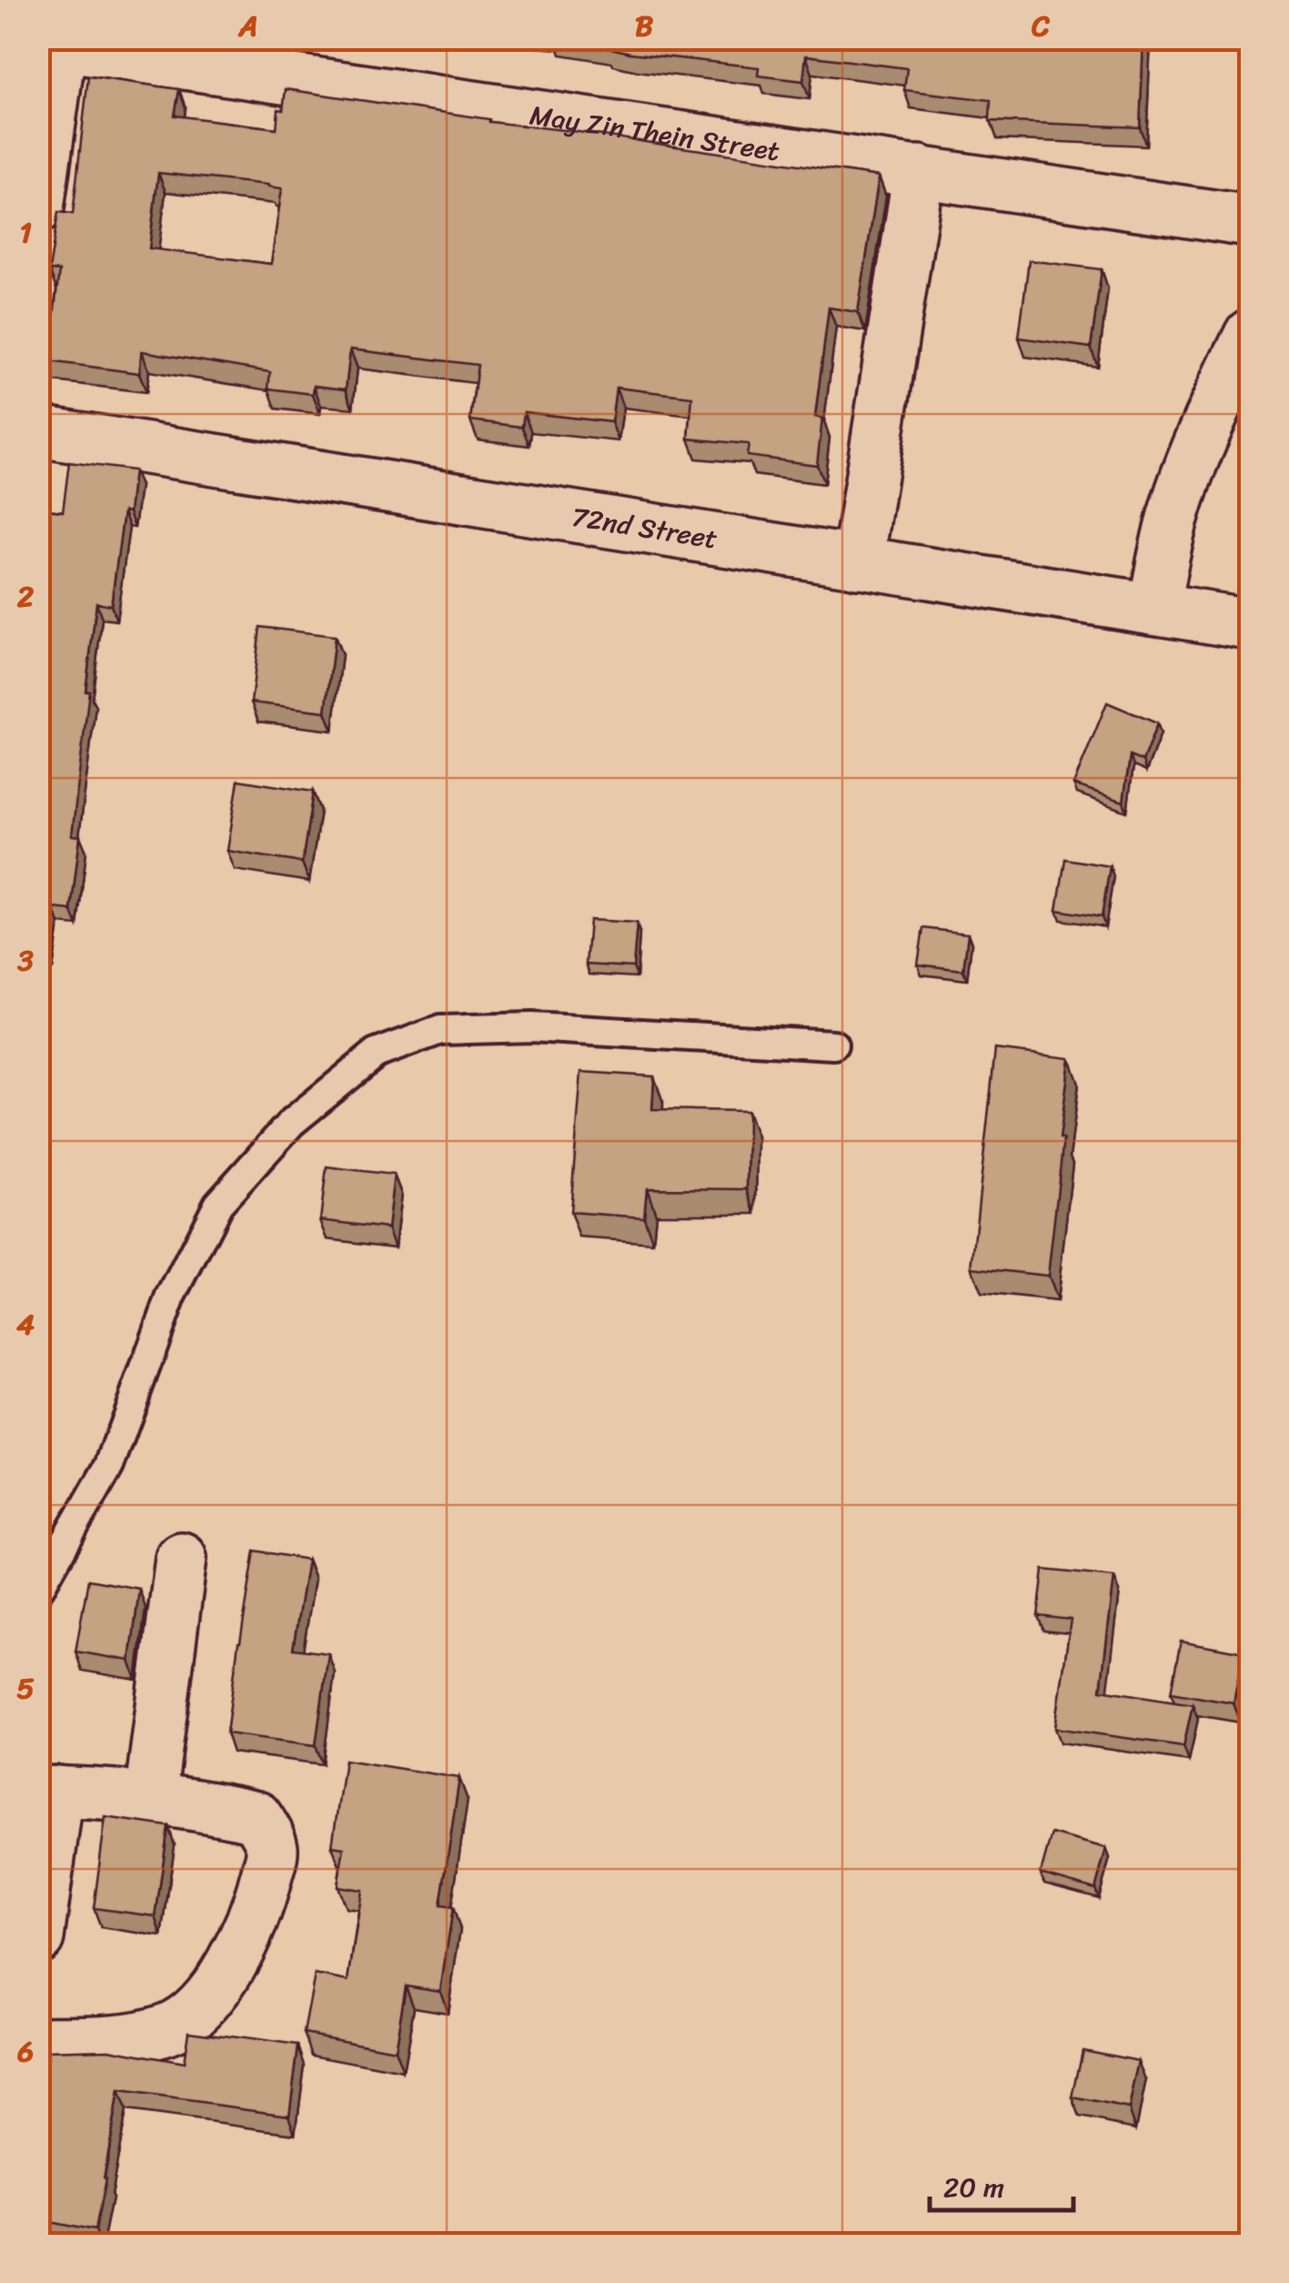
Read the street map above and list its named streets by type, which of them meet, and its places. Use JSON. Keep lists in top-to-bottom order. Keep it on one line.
{"streets":{"street":["May Zin Thein Street","72nd Street"]},"scale_bar":"20 m","grid":{"columns":["A","B","C"],"rows":["1","2","3","4","5","6"]}}
